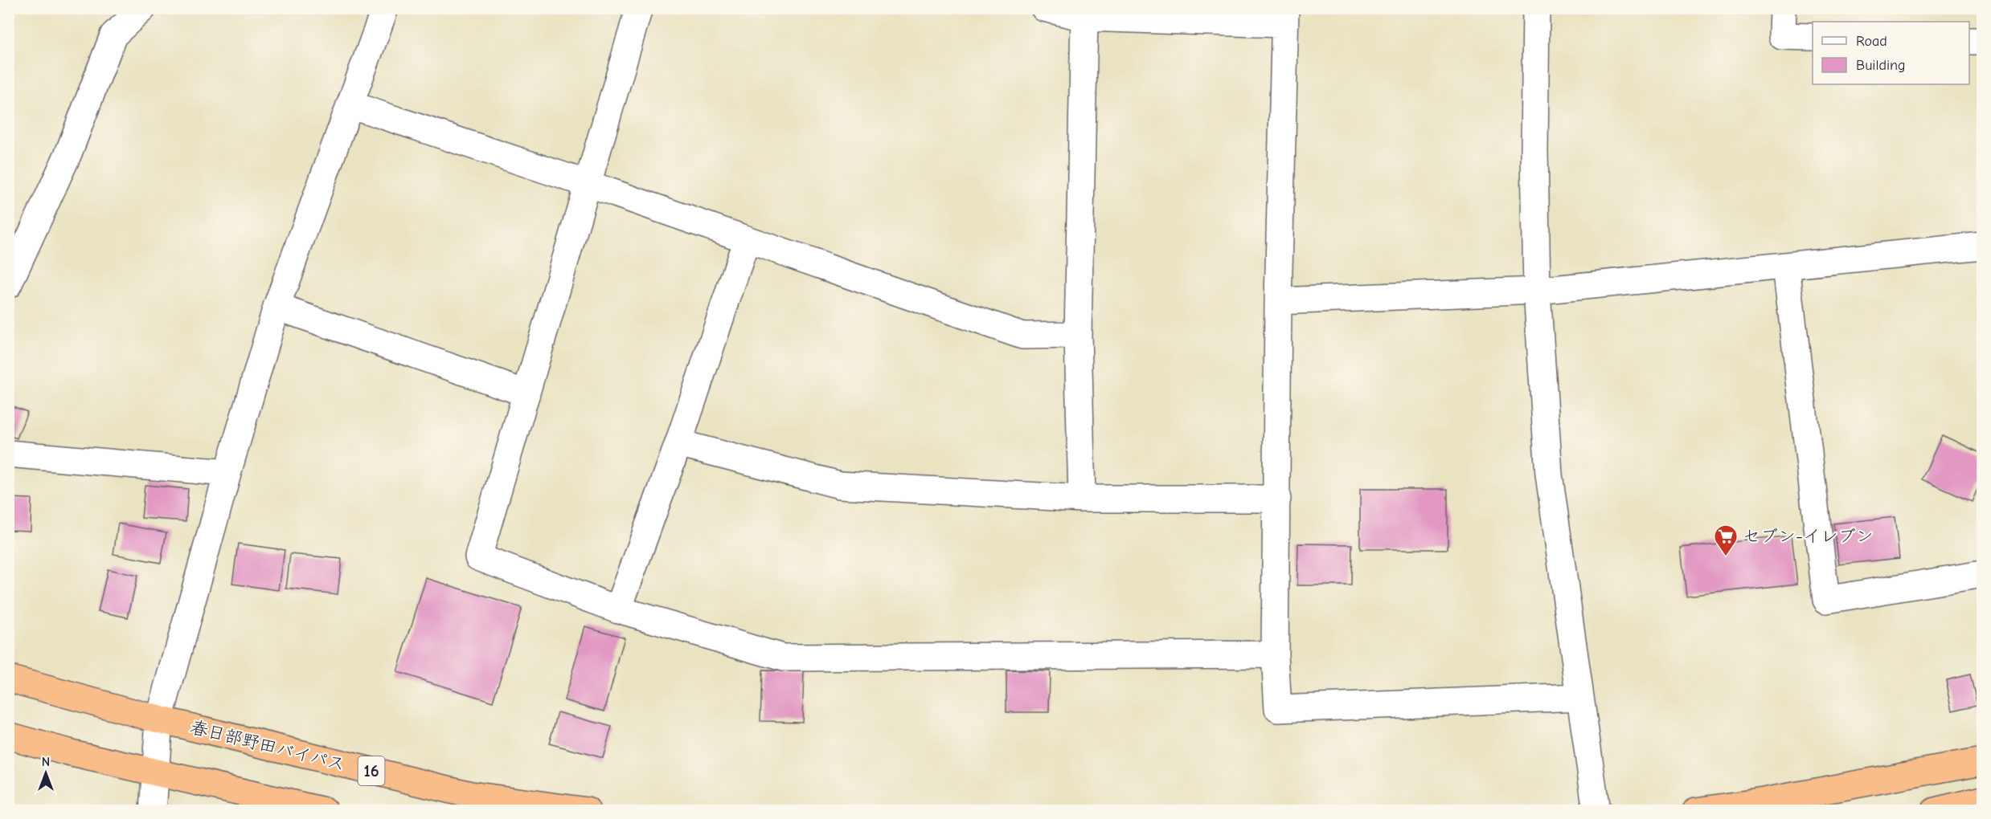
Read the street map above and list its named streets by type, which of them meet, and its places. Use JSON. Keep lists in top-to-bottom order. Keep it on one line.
{"streets":{"highway":["春日部野田バイパス","16"]},"places":{"supermarket":["セブン-イレブン"]},"legend":["Road","Building"],"north":"top"}
